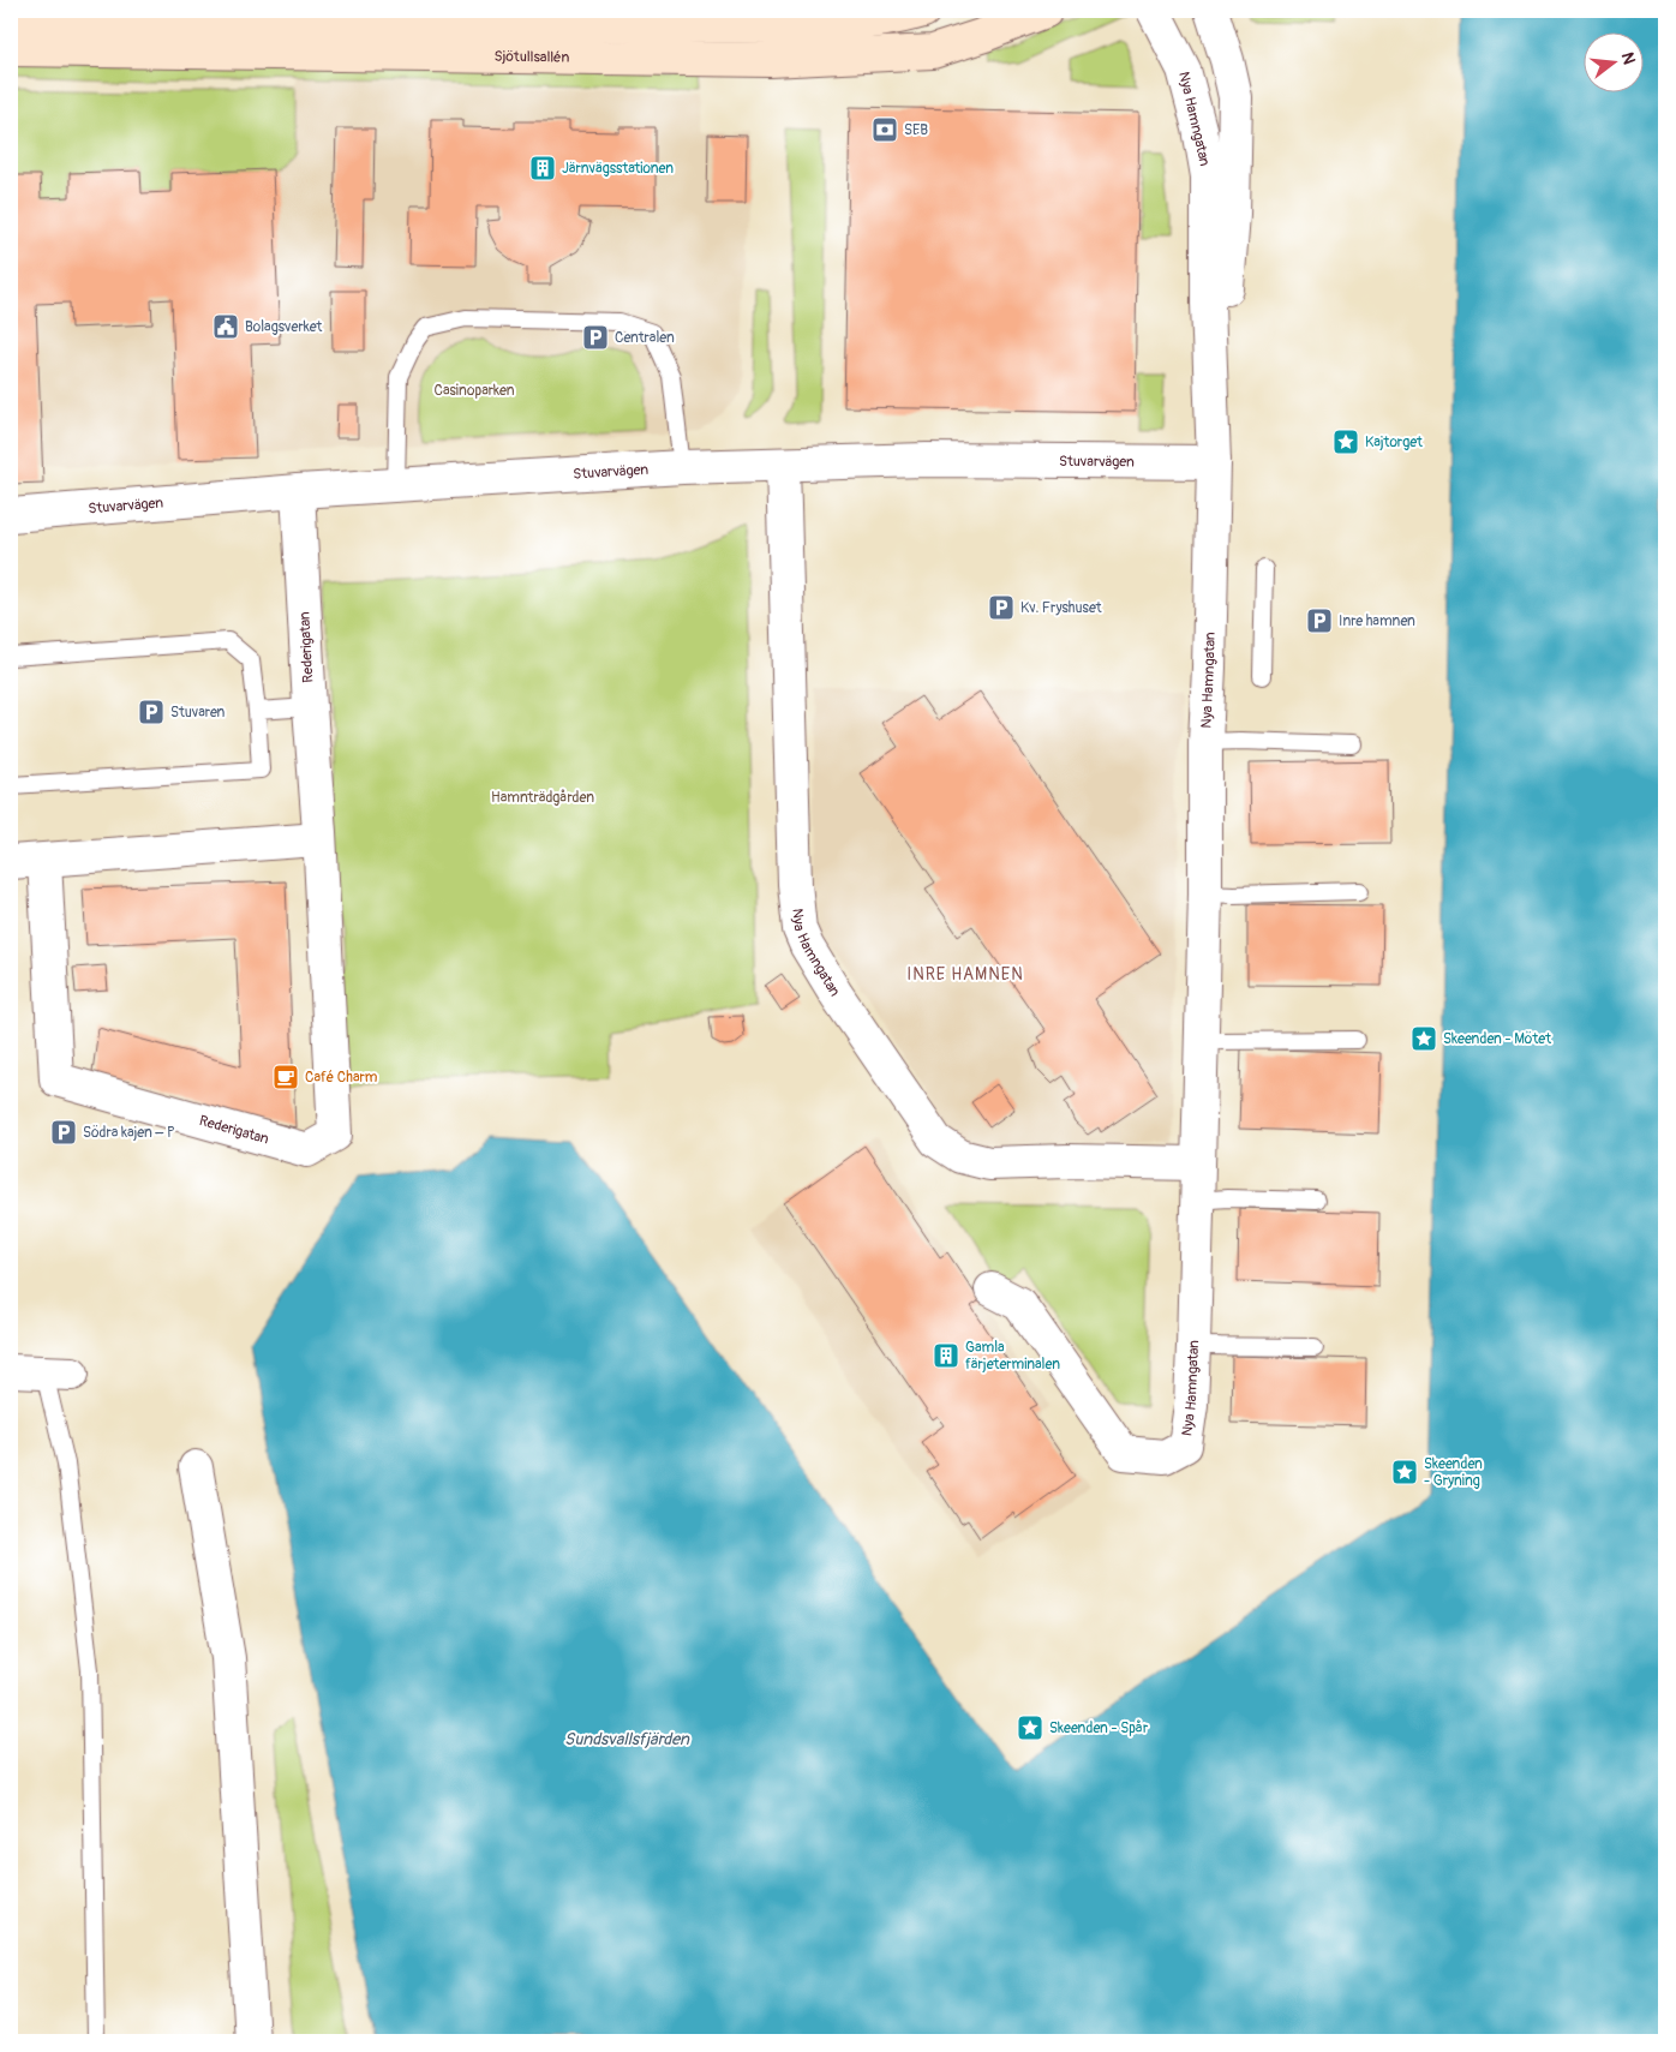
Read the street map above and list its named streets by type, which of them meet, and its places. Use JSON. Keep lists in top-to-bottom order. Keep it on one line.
{"streets":{"main road":["Sjötullsallén"],"street":["Nya Hamngatan","Stuvarvägen","Rederigatan"]},"crossings":[["Nya Hamngatan","Stuvarvägen"],["Stuvarvägen","Rederigatan"]],"districts":["INRE HAMNEN"],"water":["Sundsvallsfjärden"],"parks":["Casinoparken","Hamnträdgården"],"places":{"bank":["SEB"],"building":["Järnvägsstationen","Gamla färjeterminalen"],"public building":["Bolagsverket"],"parking":["Centralen","Kv. Fryshuset","Inre hamnen","Stuvaren","Södra kajen – P"],"place":["Kajtorget","Skeenden - Mötet","Skeenden - Gryning","Skeenden - Spår"],"cafe":["Café Charm"]},"north":"right"}
